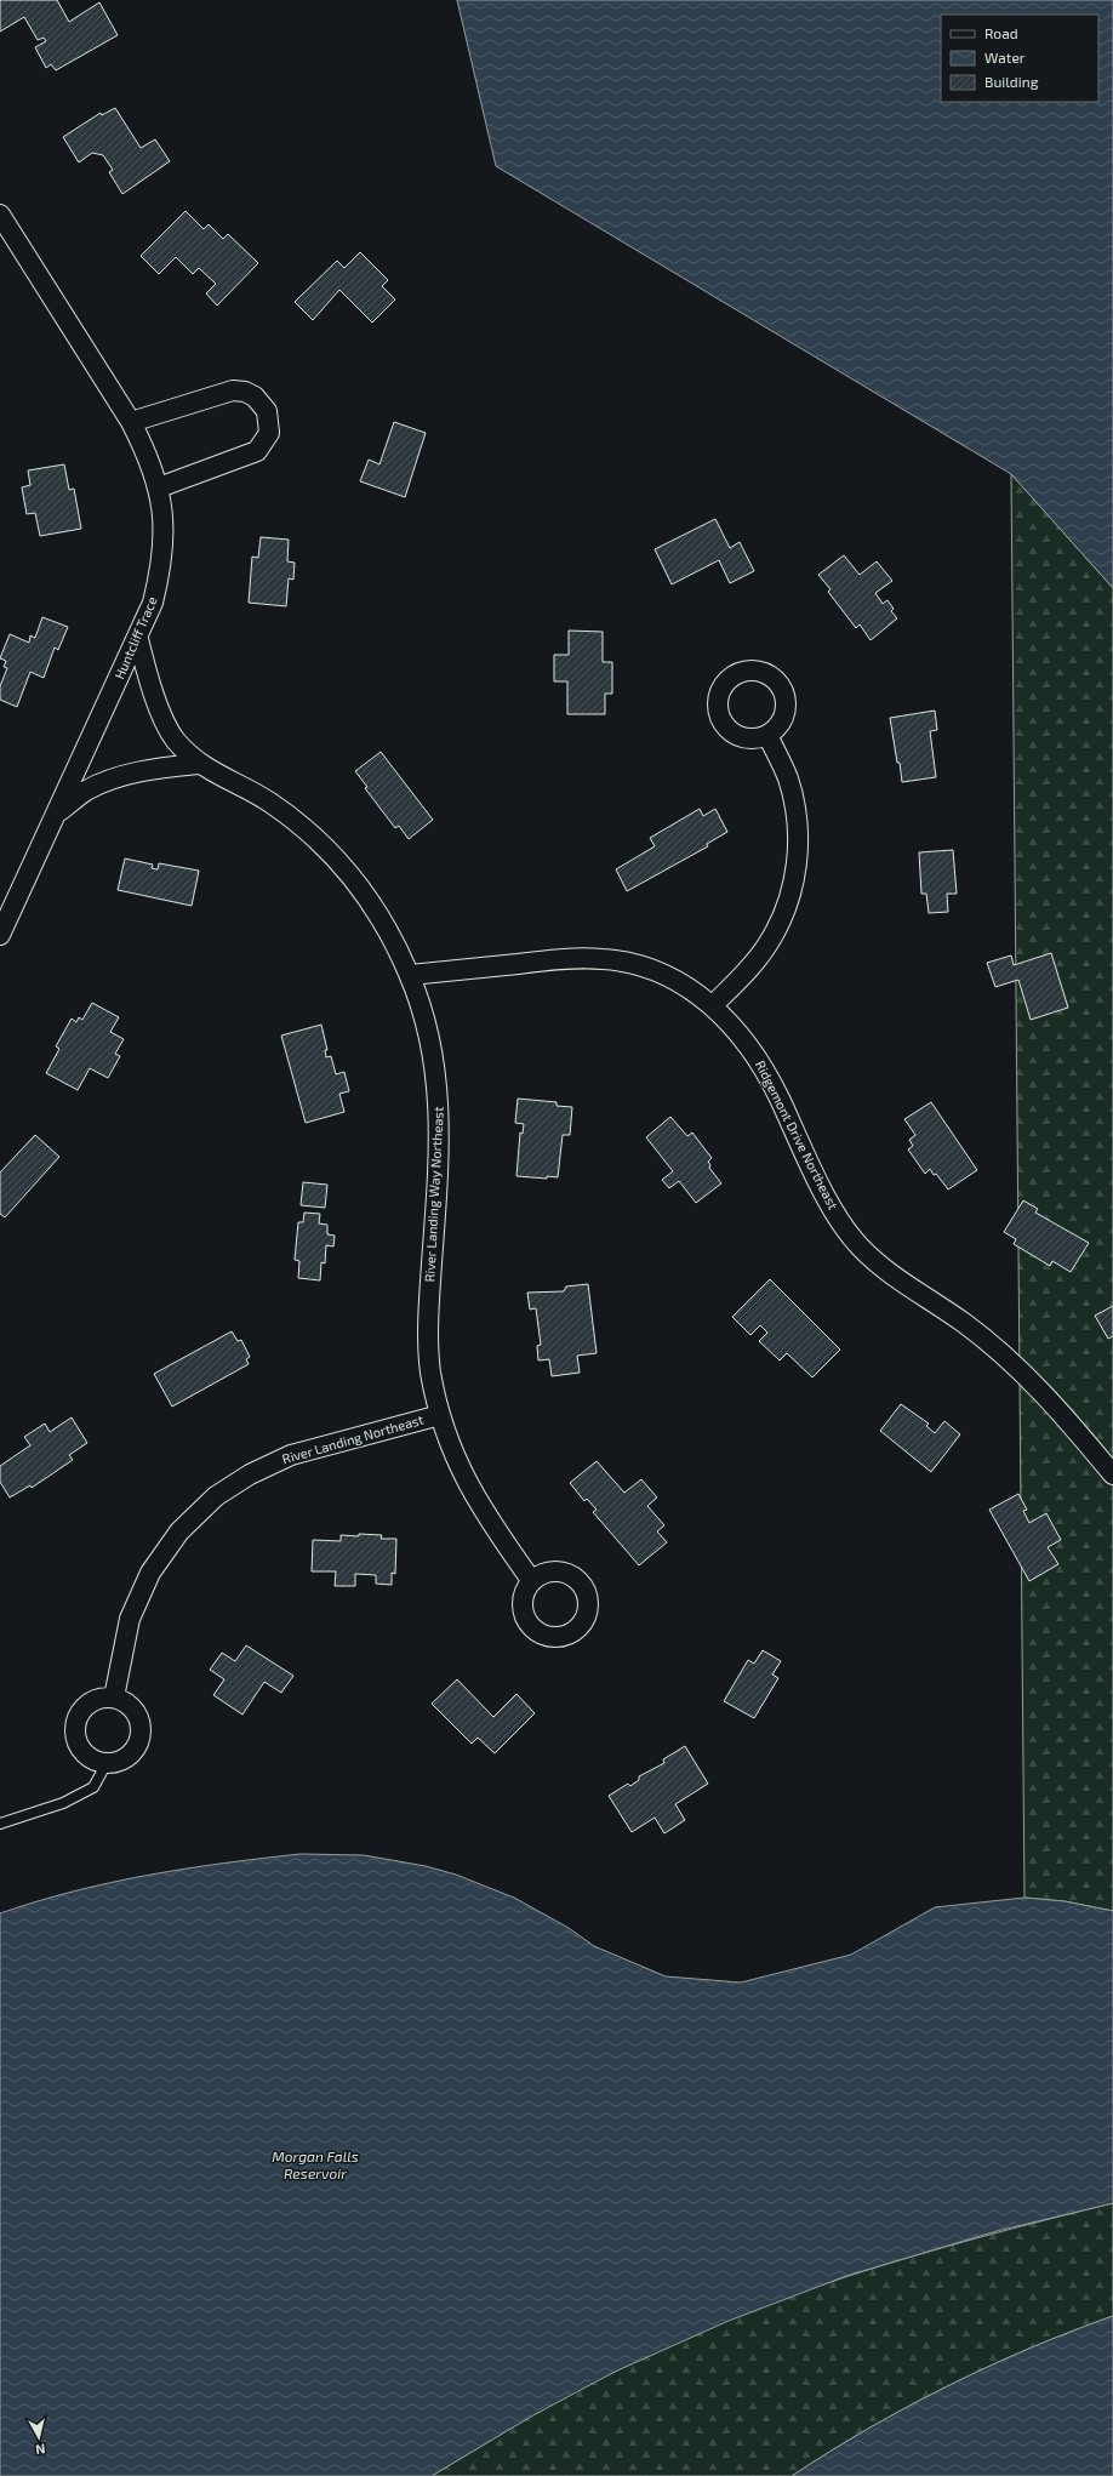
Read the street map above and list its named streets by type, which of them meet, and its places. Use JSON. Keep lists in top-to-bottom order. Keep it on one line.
{"streets":{"street":["Huntcliff Trace","Ridgemont Drive Northeast","River Landing Way Northeast","River Landing Northeast"]},"crossings":[["Huntcliff Trace","River Landing Way Northeast"],["Ridgemont Drive Northeast","River Landing Way Northeast"],["River Landing Way Northeast","River Landing Northeast"]],"water":["Morgan Falls Reservoir"],"legend":["Road","Water","Building"],"north":"bottom"}
